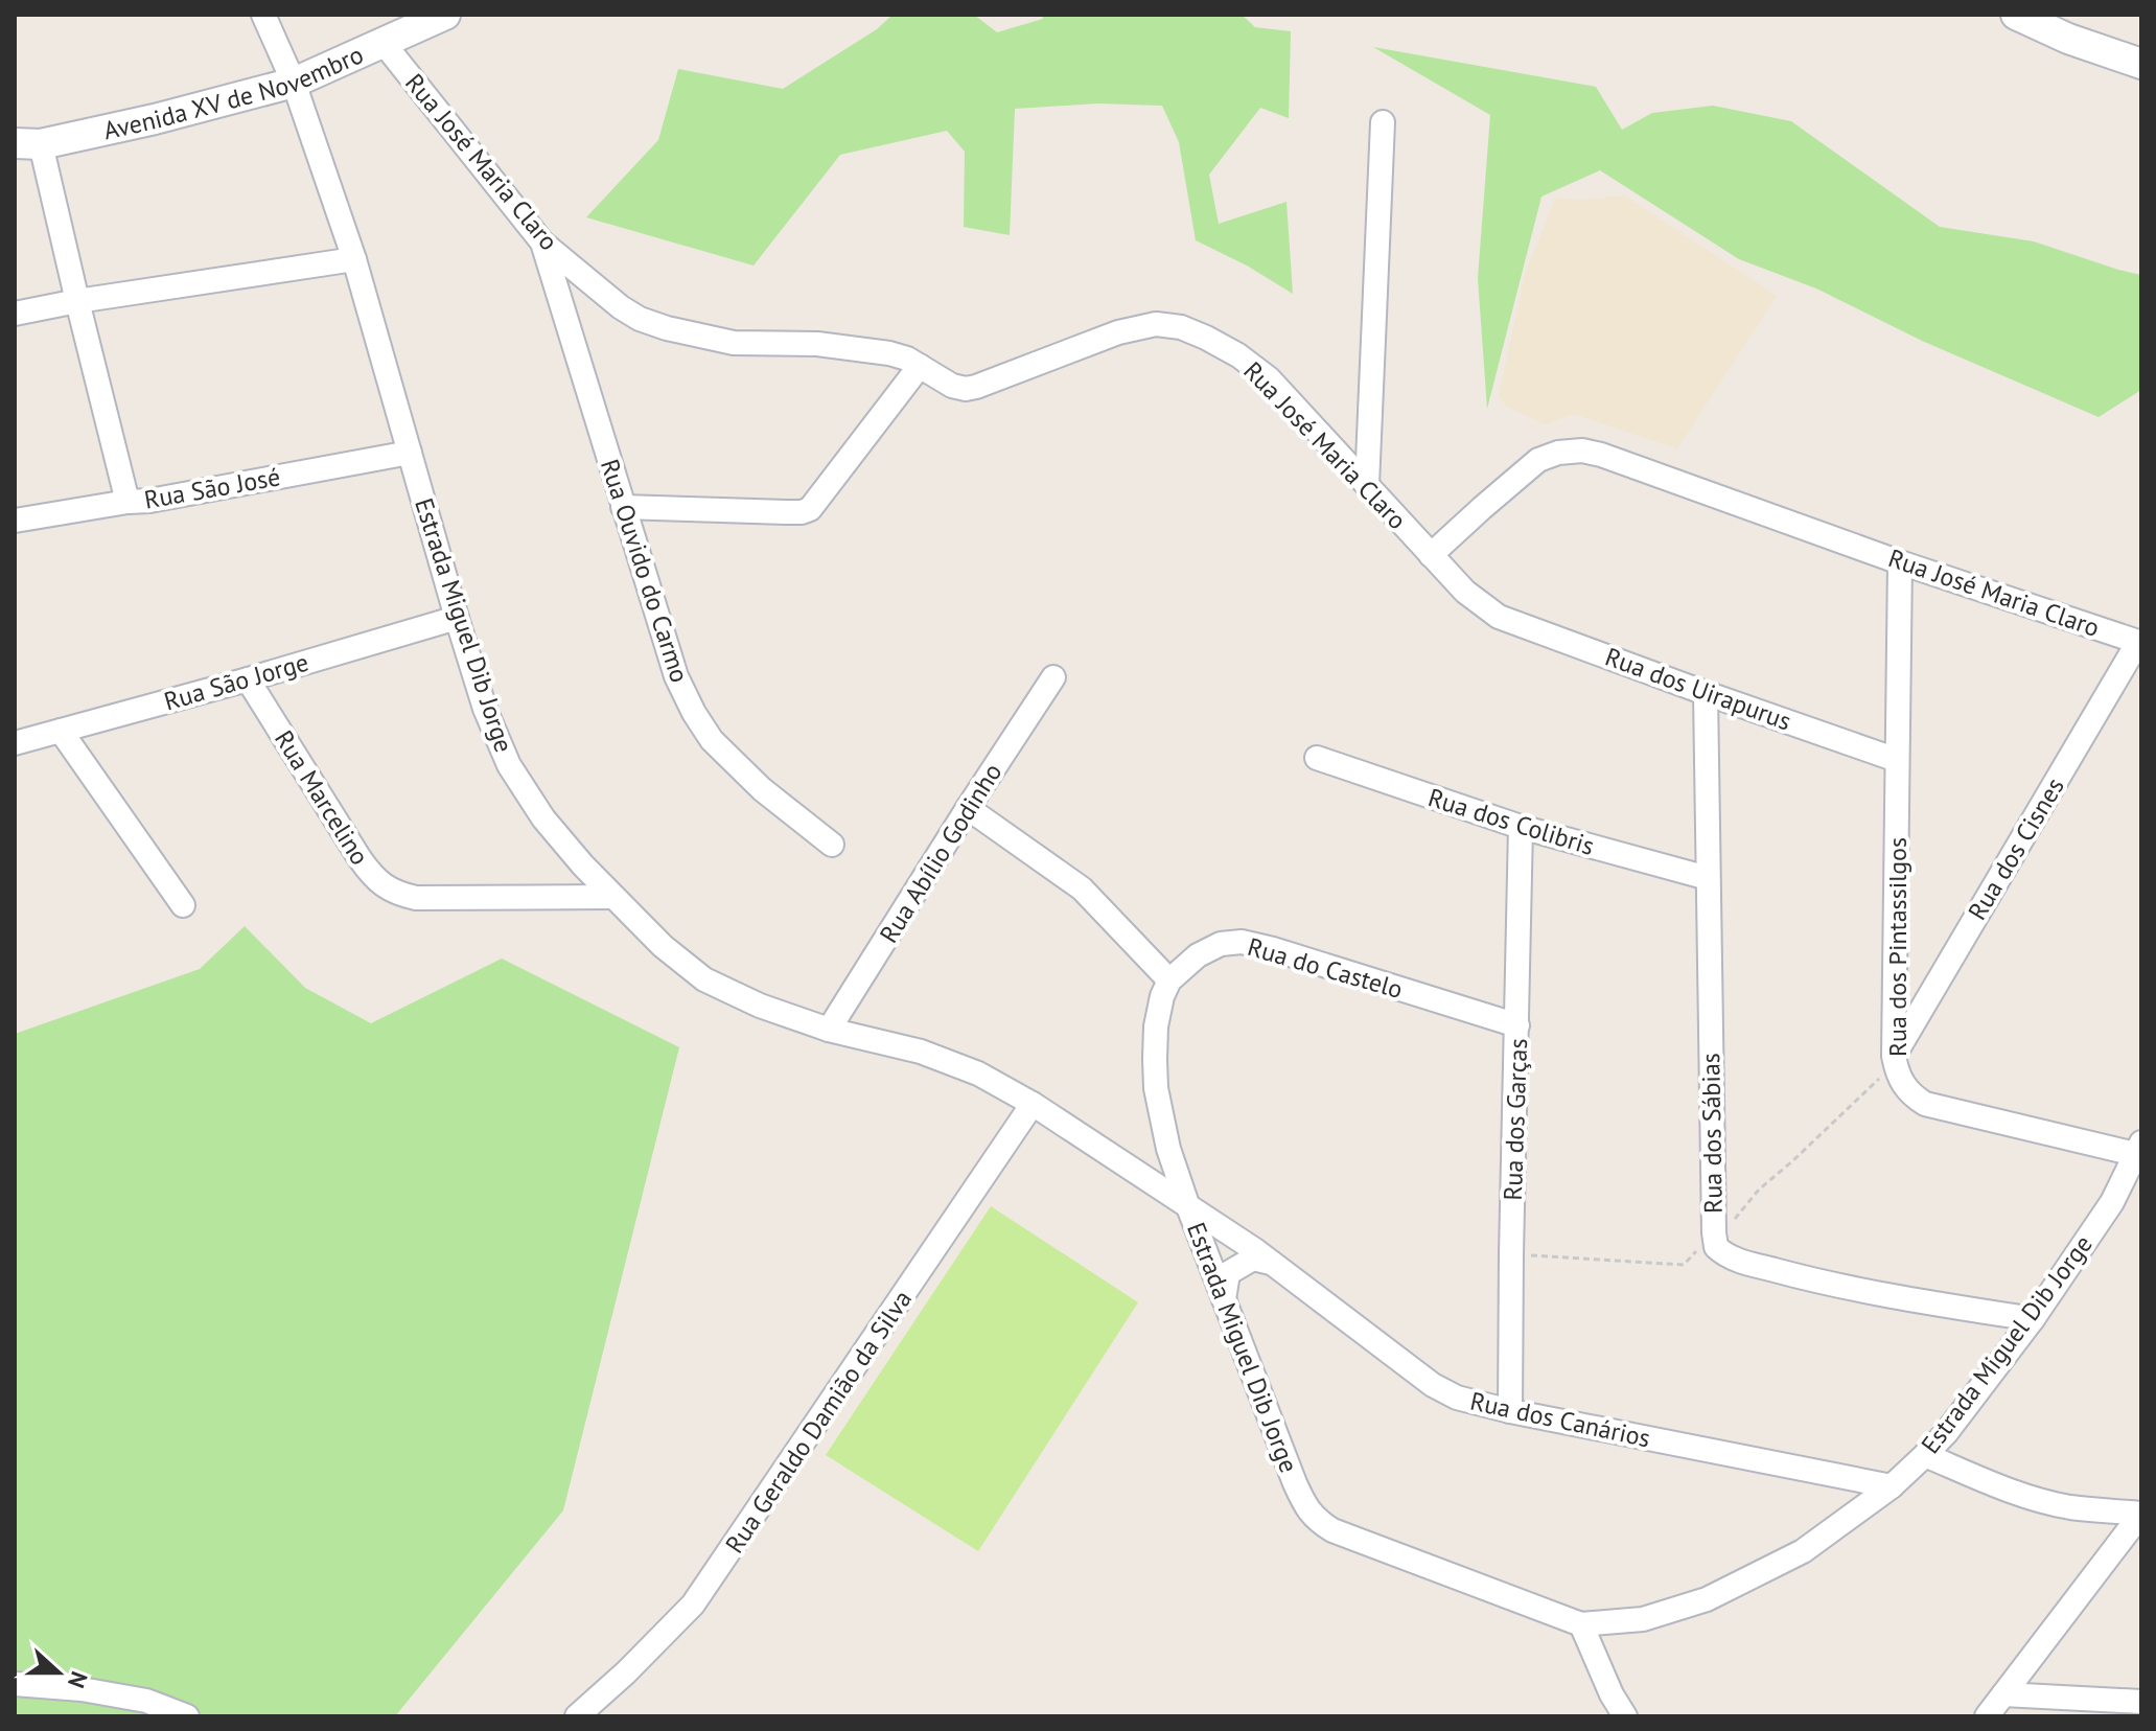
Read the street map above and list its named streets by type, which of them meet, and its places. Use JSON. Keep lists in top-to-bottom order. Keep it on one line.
{"streets":{"street":["Avenida XV de Novembro","Rua José Maria Claro","Rua São José","Rua Ouvido do Carmo","Estrada Miguel Dib Jorge","Rua São Jorge","Rua dos Uirapurus","Rua Marcelino","Rua dos Colibris","Rua dos Cisnes","Rua Abílio Godinho","Rua dos Pintassilgos","Rua do Castelo","Rua dos Garças","Rua dos Sábias","Rua dos Canários","Rua Geraldo Damião da Silva"]},"crossings":[["Avenida XV de Novembro","Rua José Maria Claro"],["Avenida XV de Novembro","Estrada Miguel Dib Jorge"],["Rua José Maria Claro","Rua Ouvido do Carmo"],["Rua José Maria Claro","Rua dos Uirapurus"],["Rua José Maria Claro","Rua dos Cisnes"],["Rua José Maria Claro","Rua dos Pintassilgos"],["Rua São José","Estrada Miguel Dib Jorge"],["Estrada Miguel Dib Jorge","Rua São Jorge"],["Estrada Miguel Dib Jorge","Rua Marcelino"],["Estrada Miguel Dib Jorge","Rua Abílio Godinho"],["Estrada Miguel Dib Jorge","Rua dos Pintassilgos"],["Estrada Miguel Dib Jorge","Rua dos Sábias"],["Estrada Miguel Dib Jorge","Rua dos Canários"],["Estrada Miguel Dib Jorge","Rua Geraldo Damião da Silva"],["Rua São Jorge","Rua Marcelino"],["Rua dos Uirapurus","Rua dos Pintassilgos"],["Rua dos Uirapurus","Rua dos Sábias"],["Rua dos Colibris","Rua dos Garças"],["Rua dos Colibris","Rua dos Sábias"],["Rua dos Cisnes","Rua dos Pintassilgos"],["Rua do Castelo","Rua dos Garças"],["Rua dos Garças","Rua dos Canários"]],"north":"right"}
